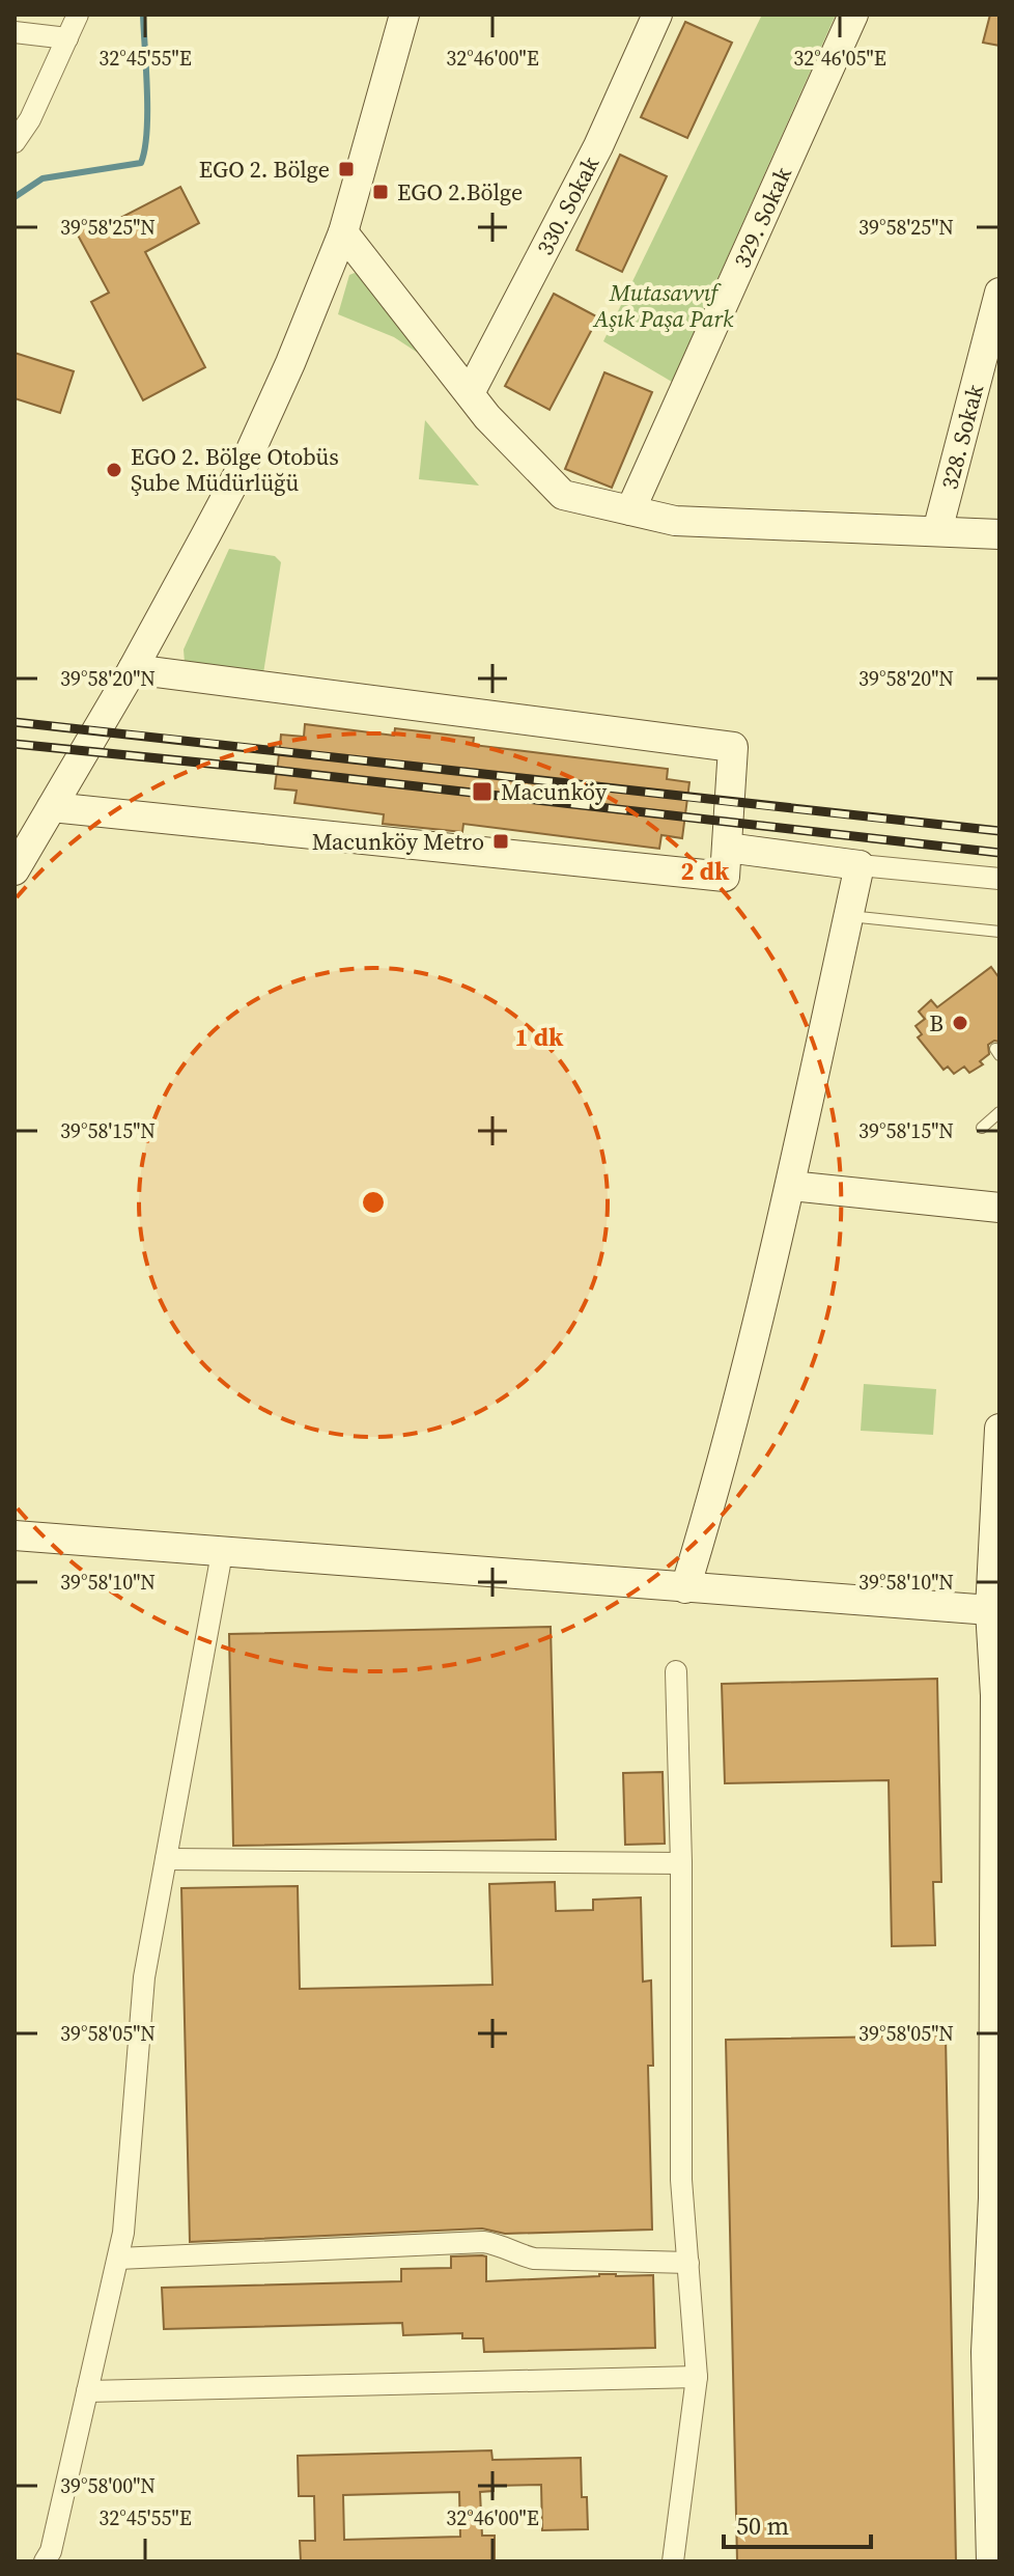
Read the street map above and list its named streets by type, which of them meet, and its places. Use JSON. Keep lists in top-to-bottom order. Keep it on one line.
{"streets":{"street":["330. Sokak","329. Sokak","328. Sokak"]},"parks":["Mutasavvıf Aşık Paşa Park"],"places":{"transit":["EGO 2. Bölge","EGO 2.Bölge","Macunköy","Macunköy Metro"],"other":["EGO 2. Bölge Otobüs Şube Müdürlüğü","B"]},"scale_bar":"50 m","coordinates":["32°45'55\"E","32°46'00\"E","32°46'05\"E","39°58'25\"N","39°58'20\"N","39°58'15\"N","39°58'10\"N","39°58'05\"N","39°58'00\"N"],"rings":["2 dk","1 dk"]}
